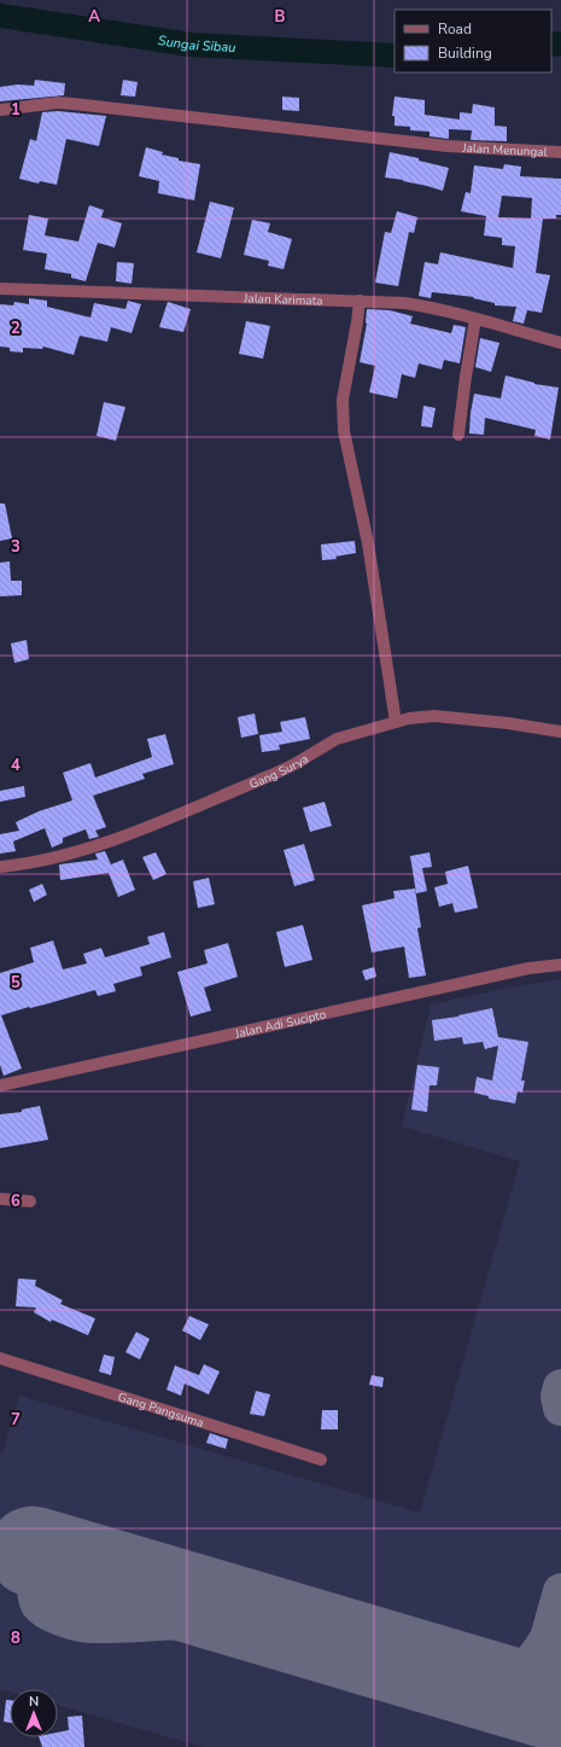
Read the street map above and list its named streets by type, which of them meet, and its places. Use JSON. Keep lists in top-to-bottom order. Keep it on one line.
{"streets":{"street":["Jalan Menungal","Jalan Karimata","Gang Surya","Jalan Adi Sucipto","Gang Pangsuma"]},"water":["Sungai Sibau"],"legend":["Road","Building"],"north":"top","grid":{"columns":["A","B"],"rows":["1","2","3","4","5","6","7","8"]}}
